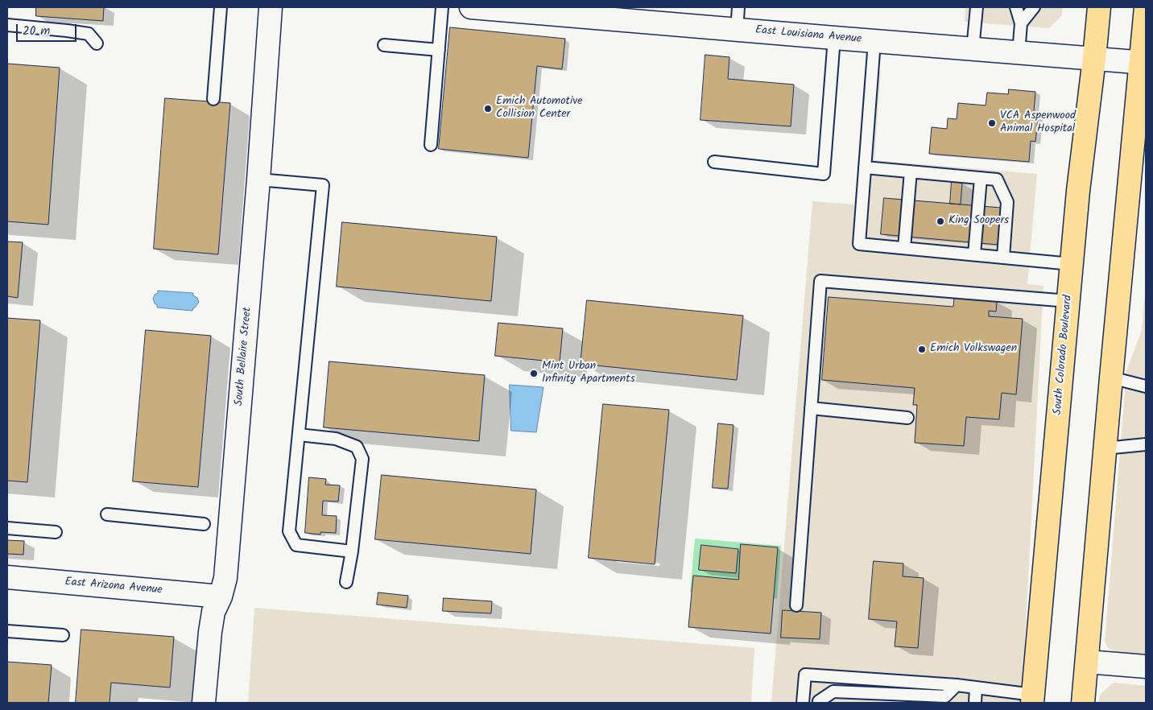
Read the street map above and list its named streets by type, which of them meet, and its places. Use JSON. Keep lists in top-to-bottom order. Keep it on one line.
{"streets":{"main road":["South Colorado Boulevard"],"street":["East Louisiana Avenue","South Bellaire Street","East Arizona Avenue"]},"crossings":[["East Louisiana Avenue","South Colorado Boulevard"],["South Bellaire Street","East Arizona Avenue"]],"places":["Emich Automotive Collision Center","VCA Aspenwood Animal Hospital","King Soopers","Emich Volkswagen","Mint Urban Infinity Apartments"],"scale_bar":"20 m"}
